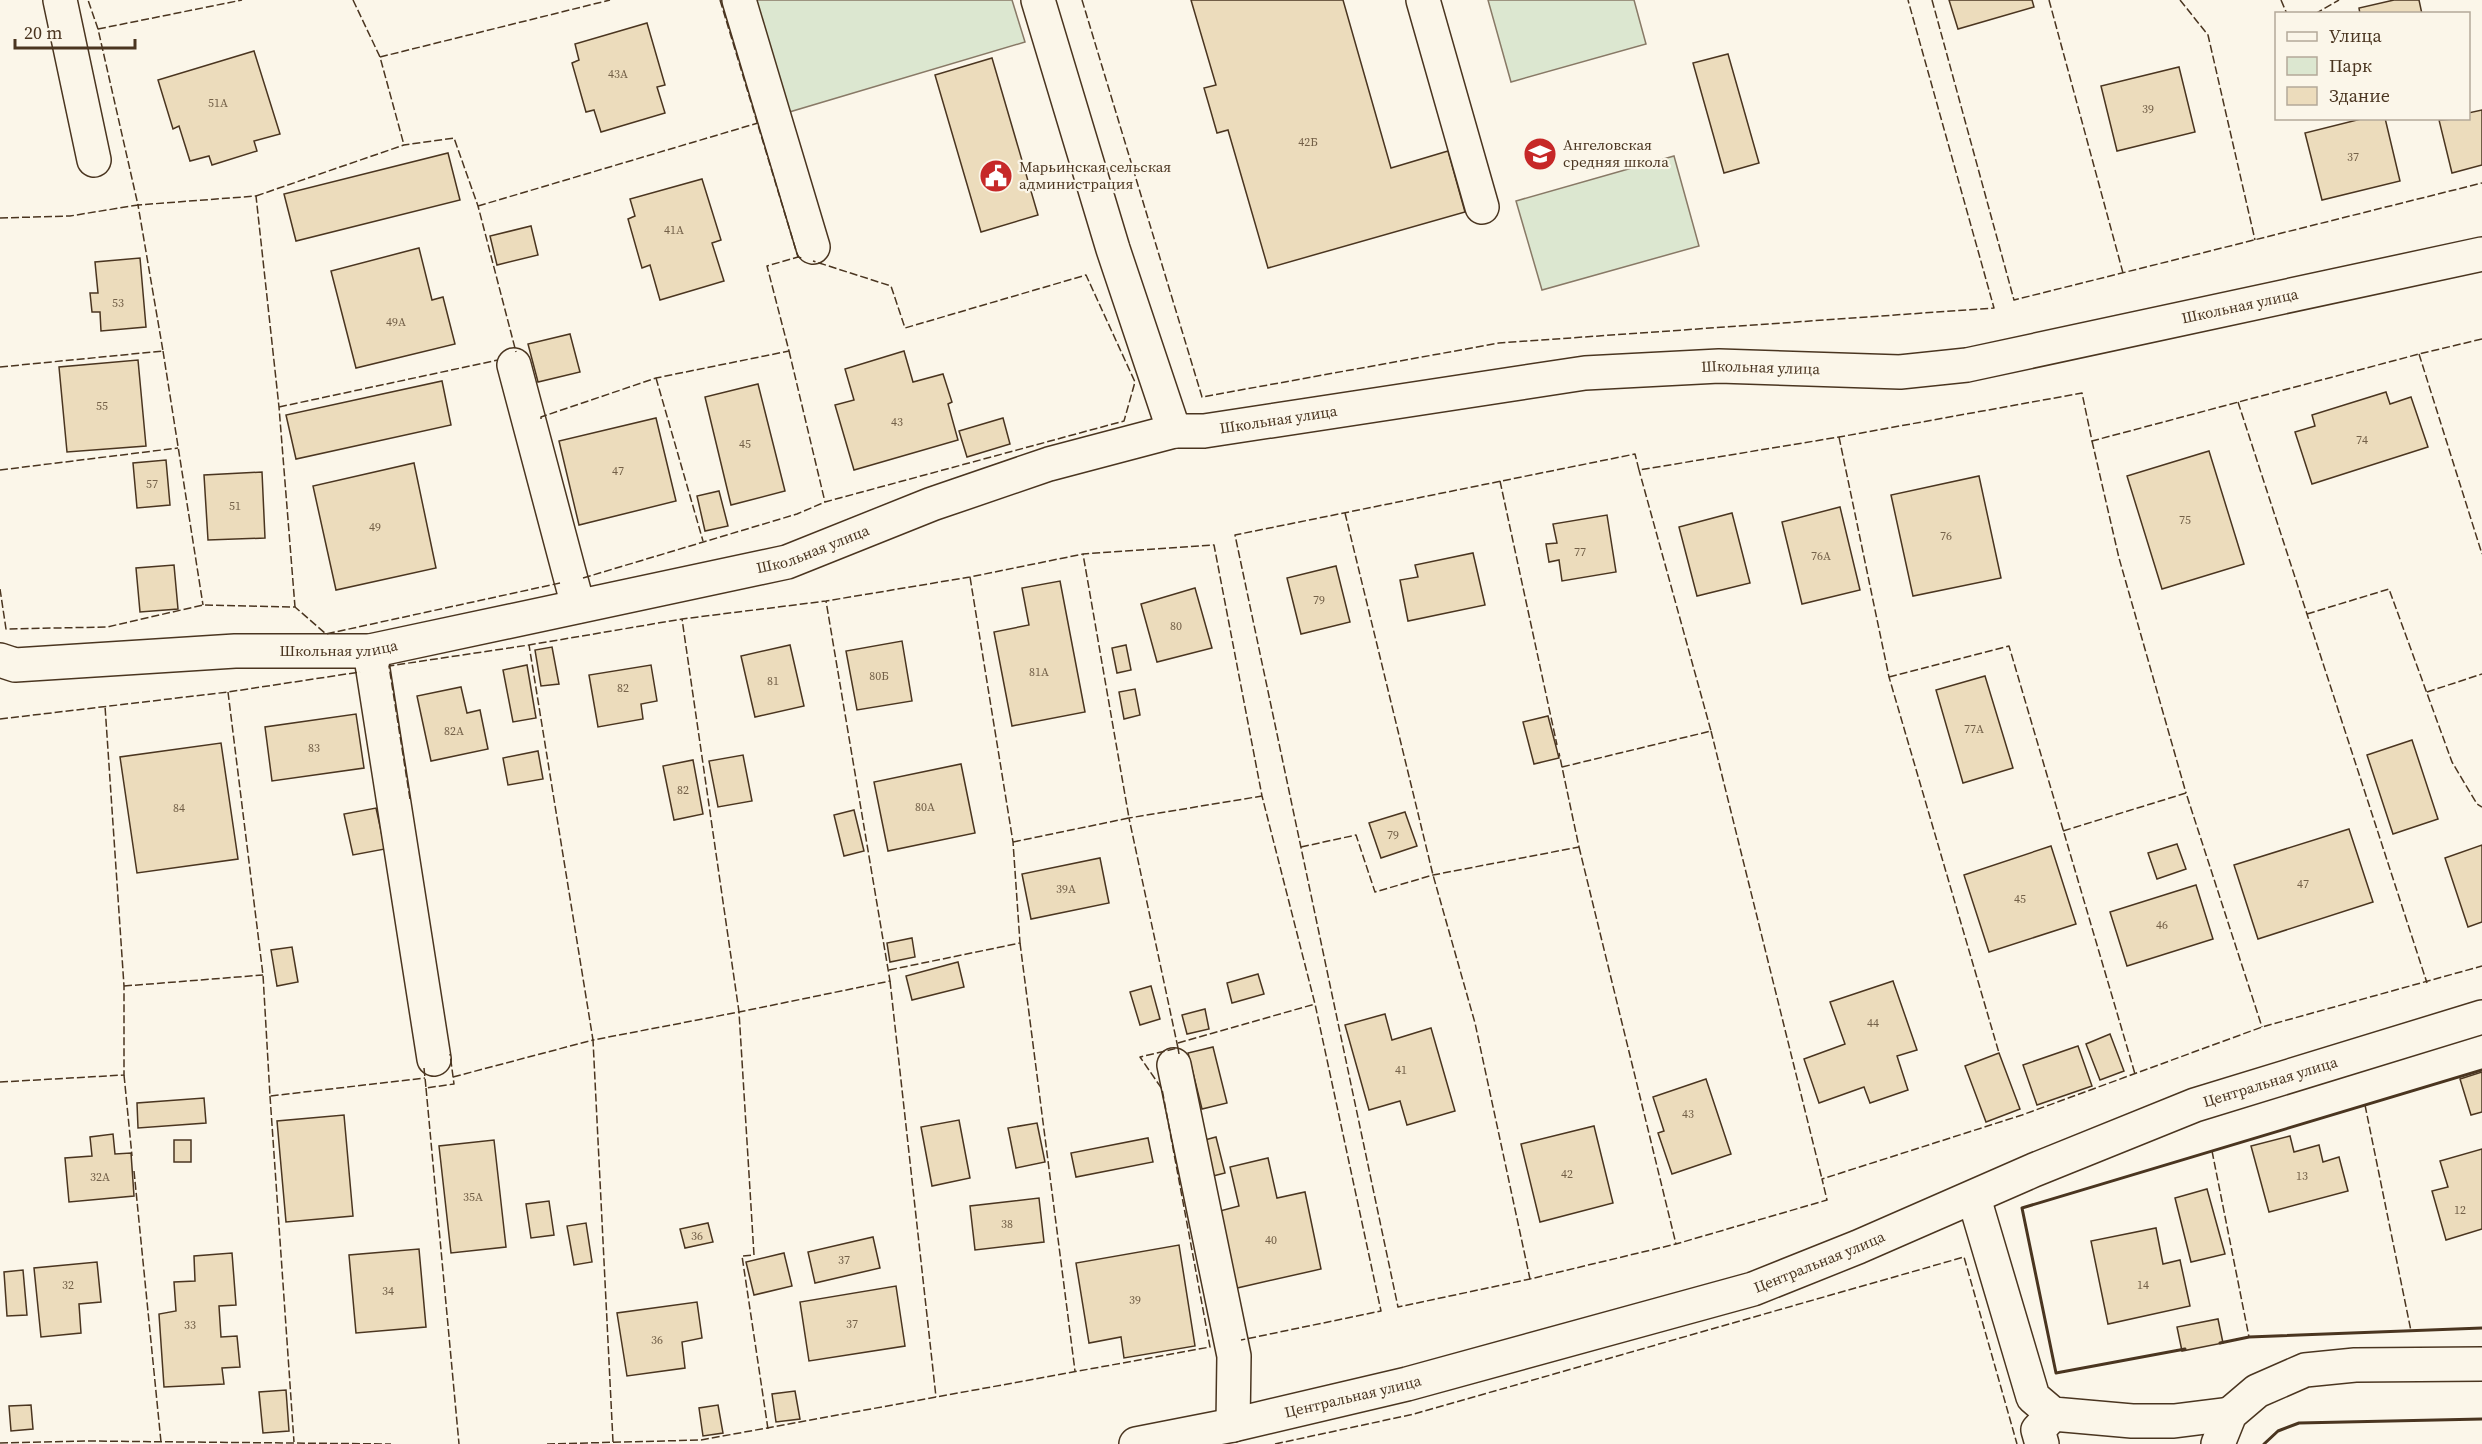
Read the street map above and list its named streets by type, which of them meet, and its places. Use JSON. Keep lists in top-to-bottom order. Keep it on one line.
{"streets":{"street":["Школьная улица","Центральная улица"]},"places":{"school or university":["Ангеловская средняя школа"],"public building":["Марьинская сельская администрация"]},"house_numbers":["43А","51А","39","42Б","37","41А","53","49А","55","43","74","45","47","57","51","75","49","76","77","76А","79","80","81А","80Б","81","82","77А","82А","83","82","80А","84","79","47","39А","45","46","44","41","43","42","13","32А","35А","12","38","36","40","37","32","14","34","39","37","33","36"],"legend":["Улица","Парк","Здание"],"scale_bar":"20 m"}
